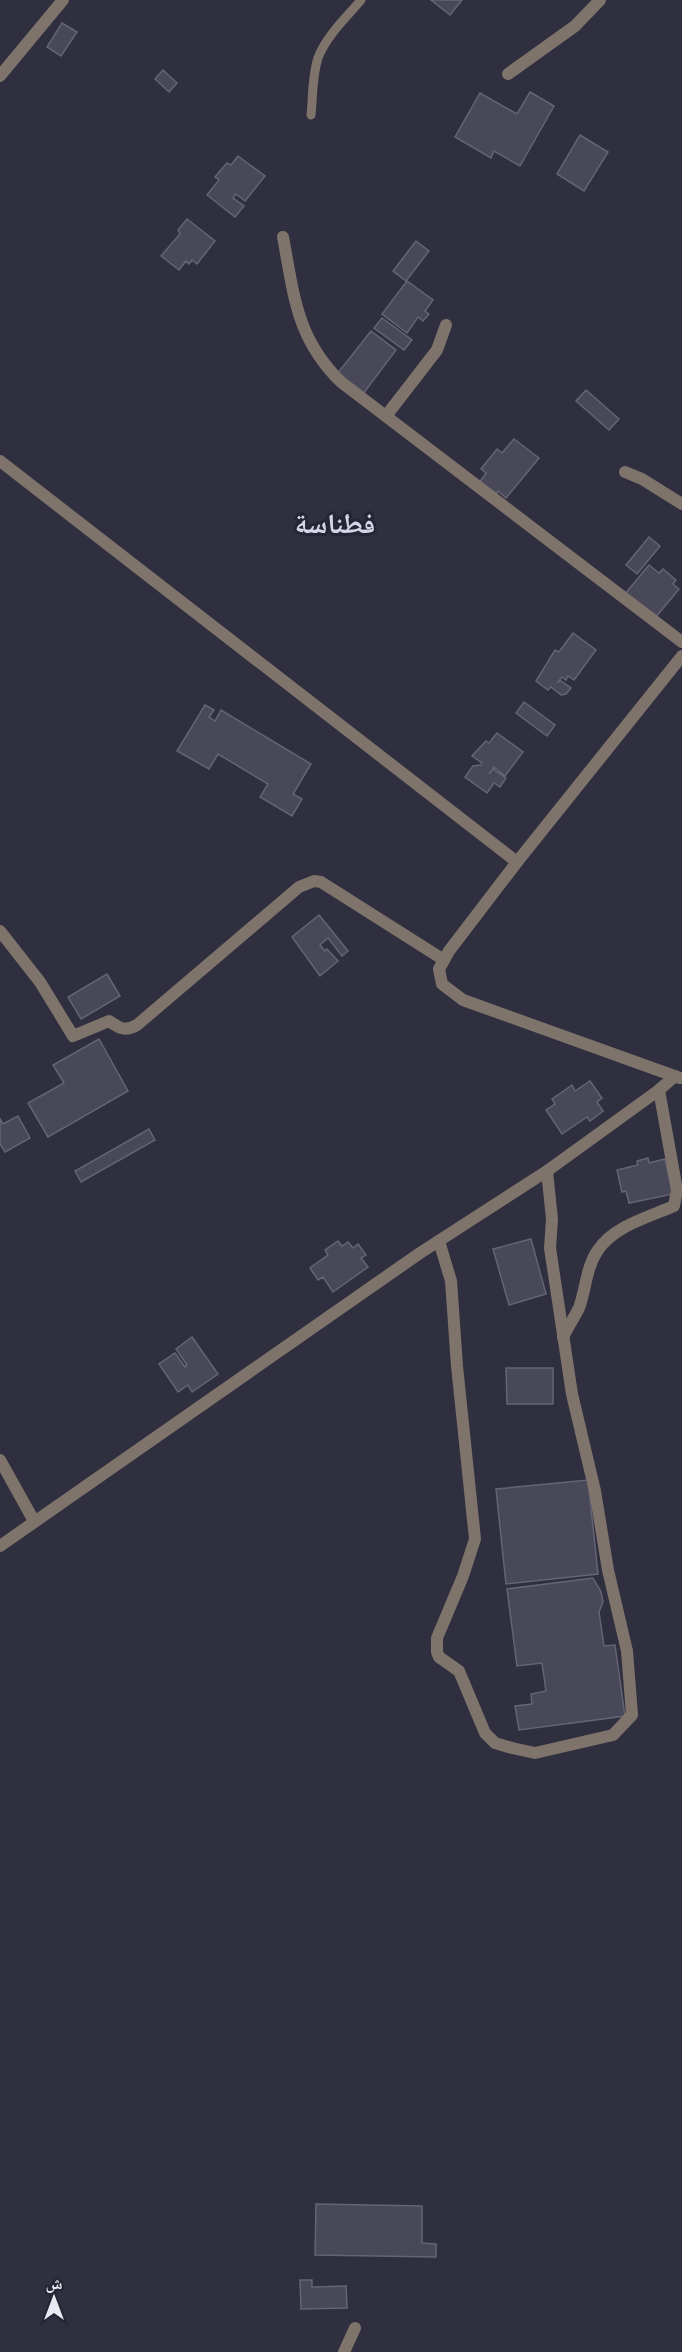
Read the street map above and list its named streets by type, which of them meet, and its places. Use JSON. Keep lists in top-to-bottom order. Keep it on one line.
{"districts":["فطناسة"],"north":"top"}
